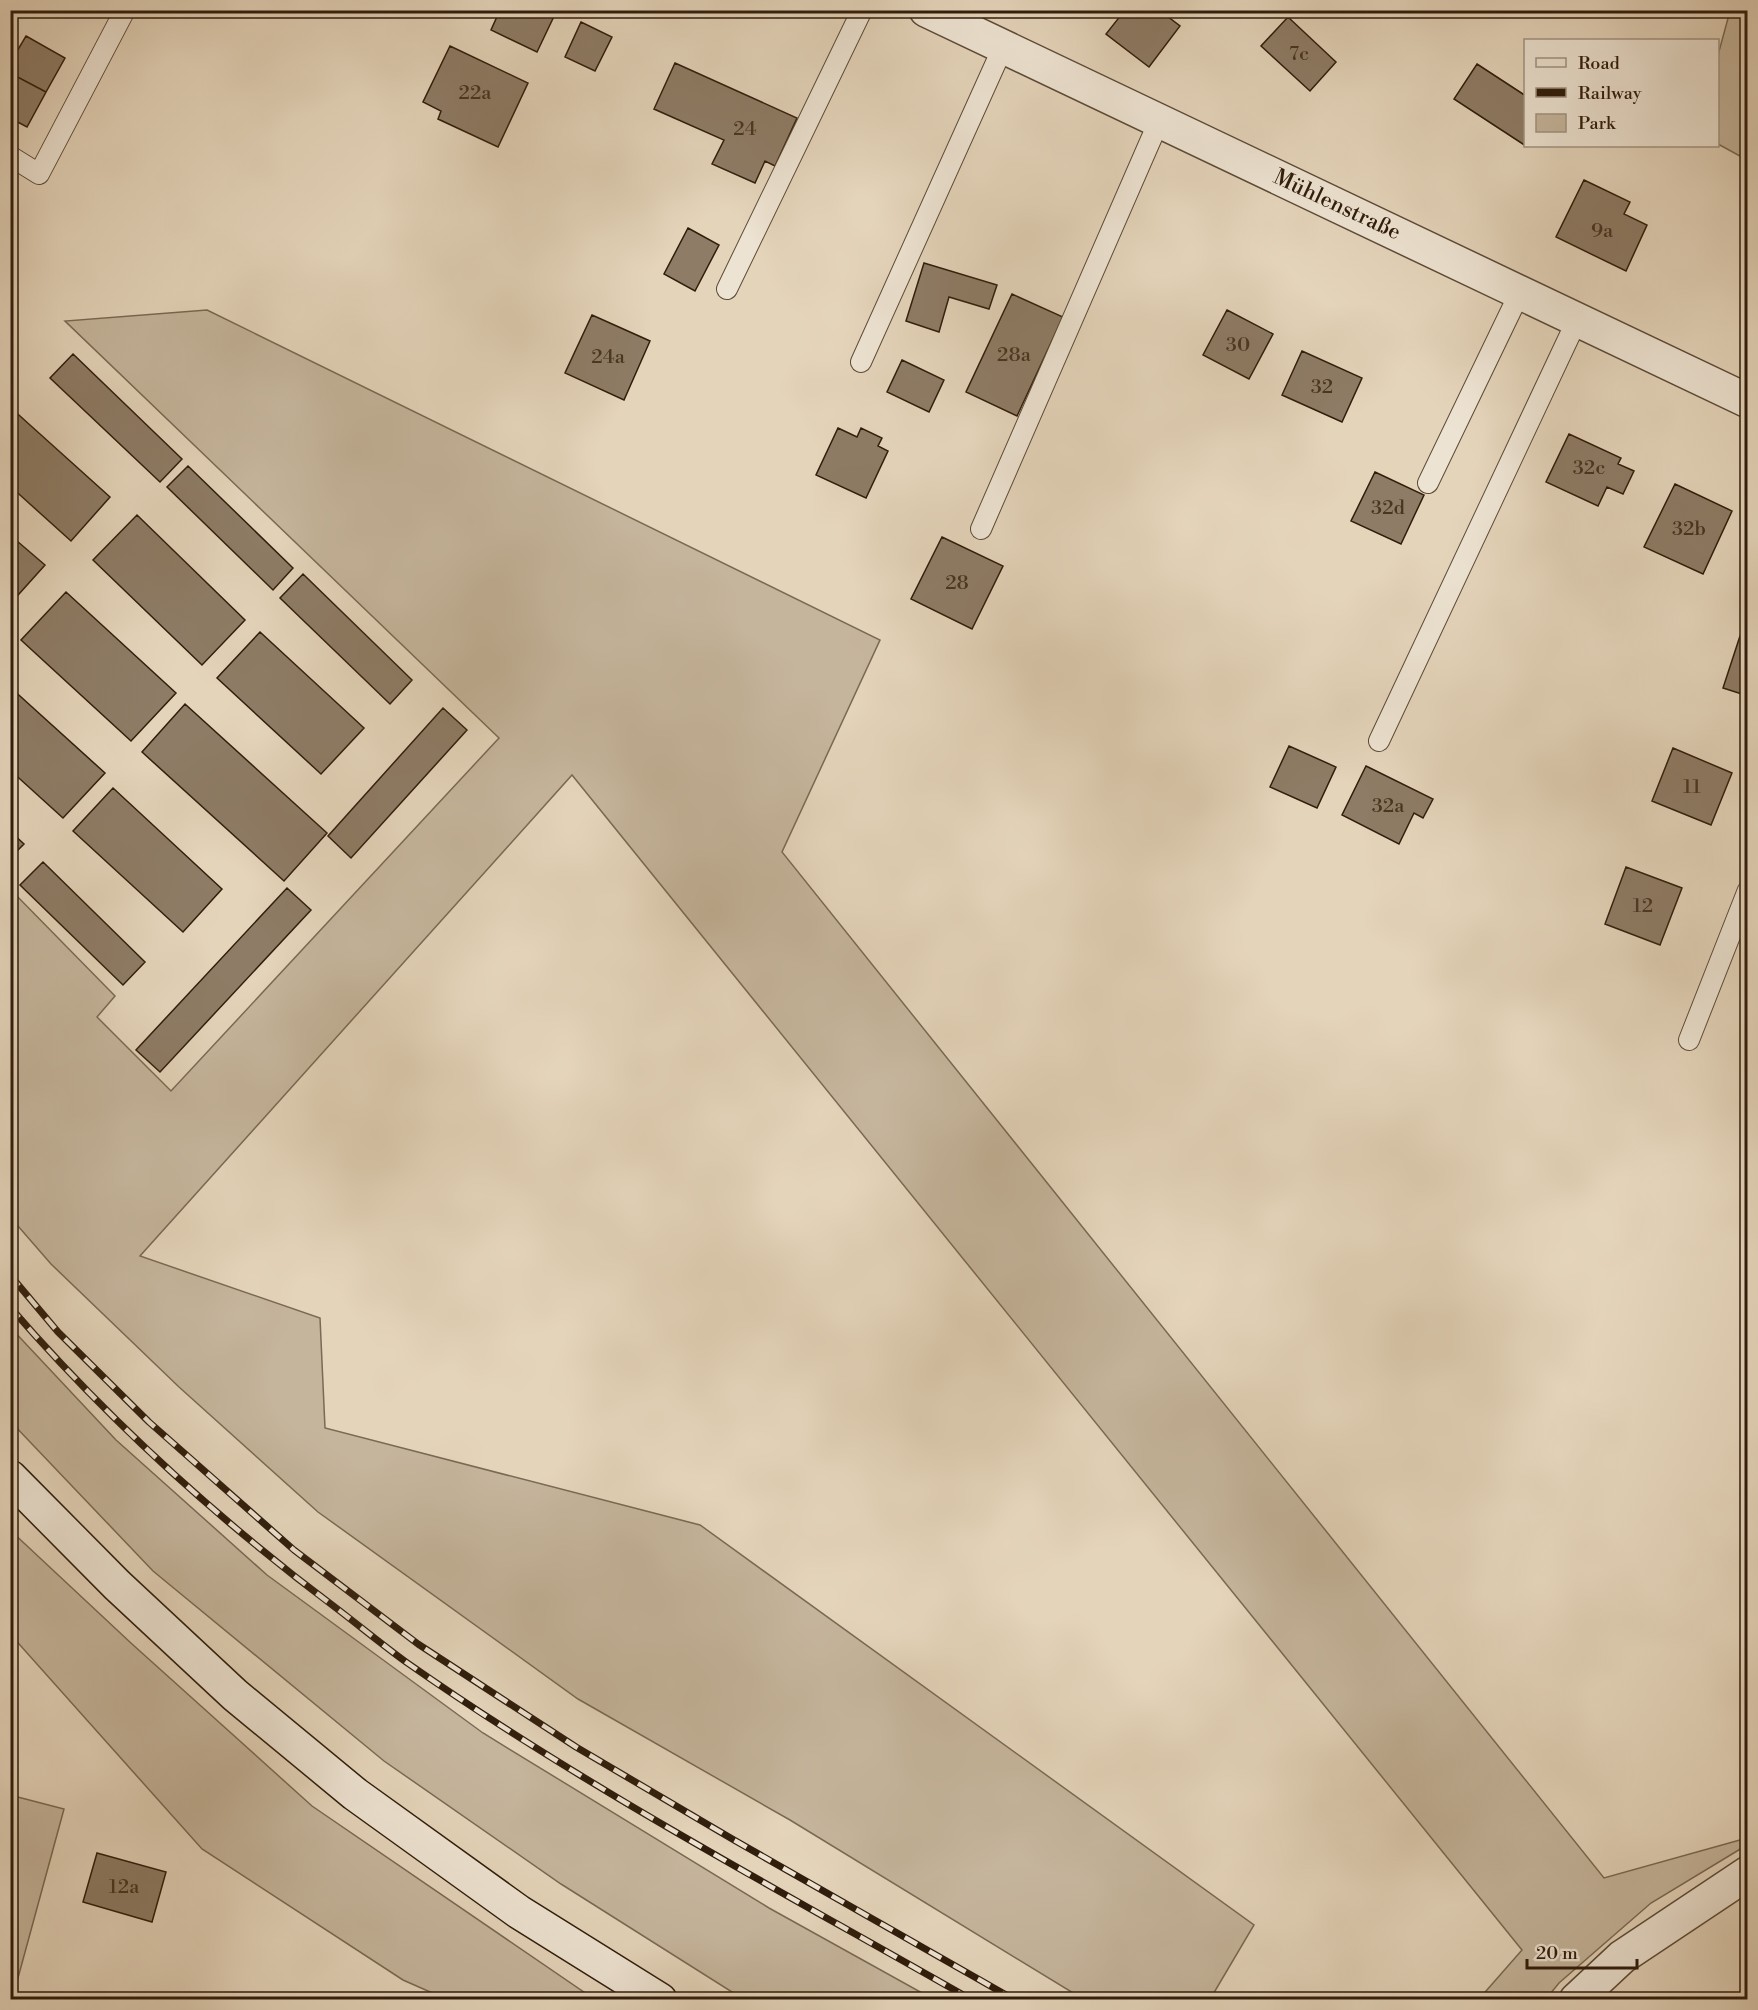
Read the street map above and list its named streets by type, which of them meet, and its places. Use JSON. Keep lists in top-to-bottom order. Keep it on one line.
{"streets":{"street":["Mühlenstraße"]},"house_numbers":["7c","22a","24","9a","30","28a","24a","32","32c","32d","32b","28","11","32a","12","12a"],"legend":["Road","Railway","Park"],"scale_bar":"20 m"}
